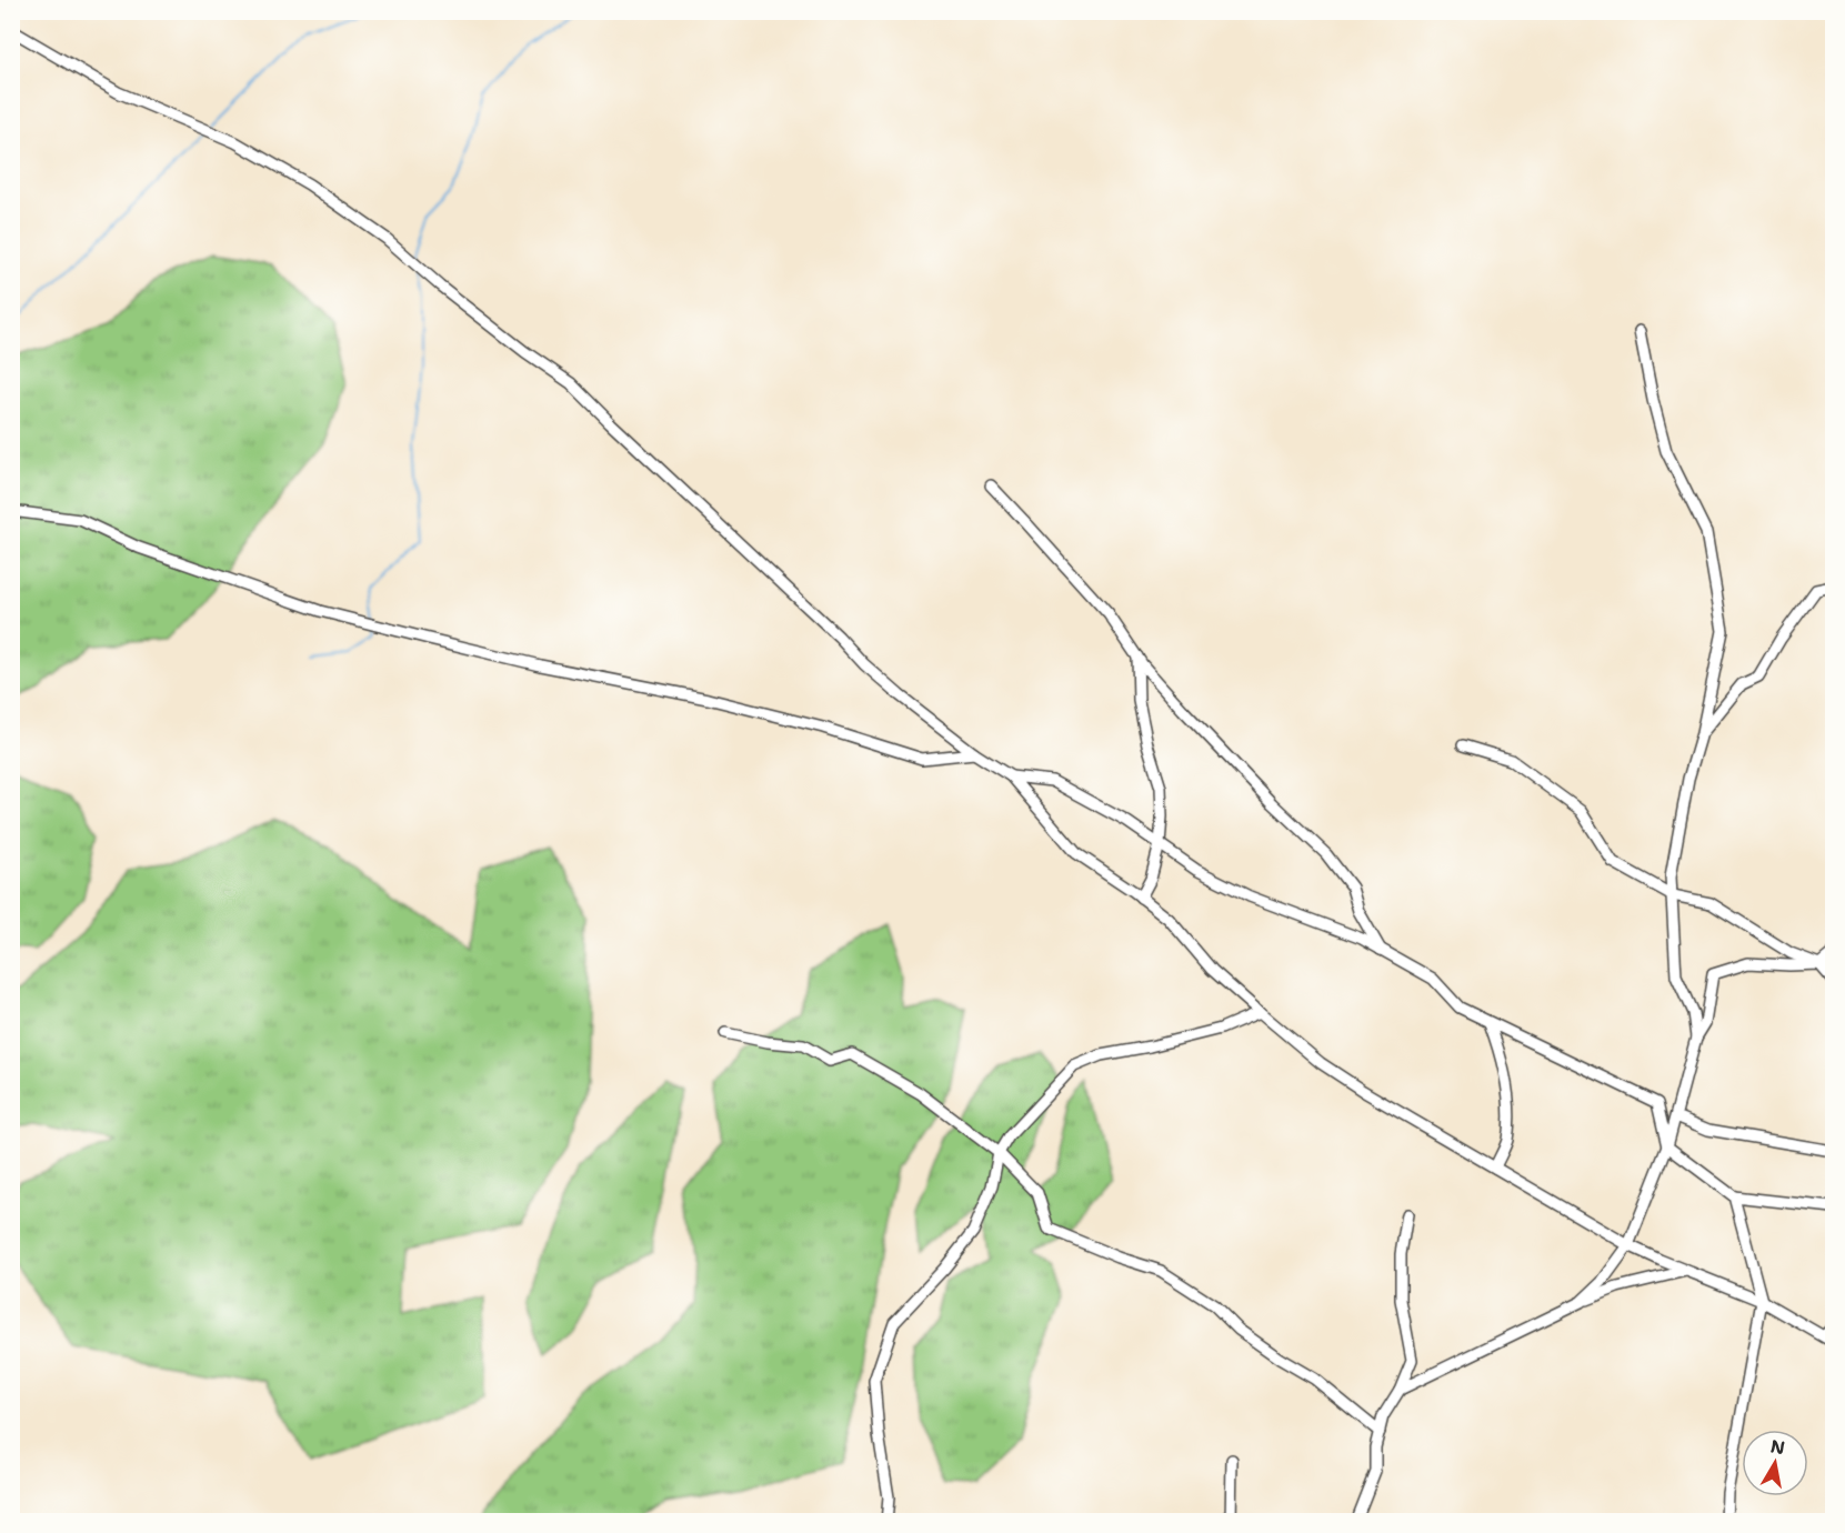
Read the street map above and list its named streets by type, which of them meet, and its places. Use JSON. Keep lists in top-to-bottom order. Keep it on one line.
{"north":"top"}
